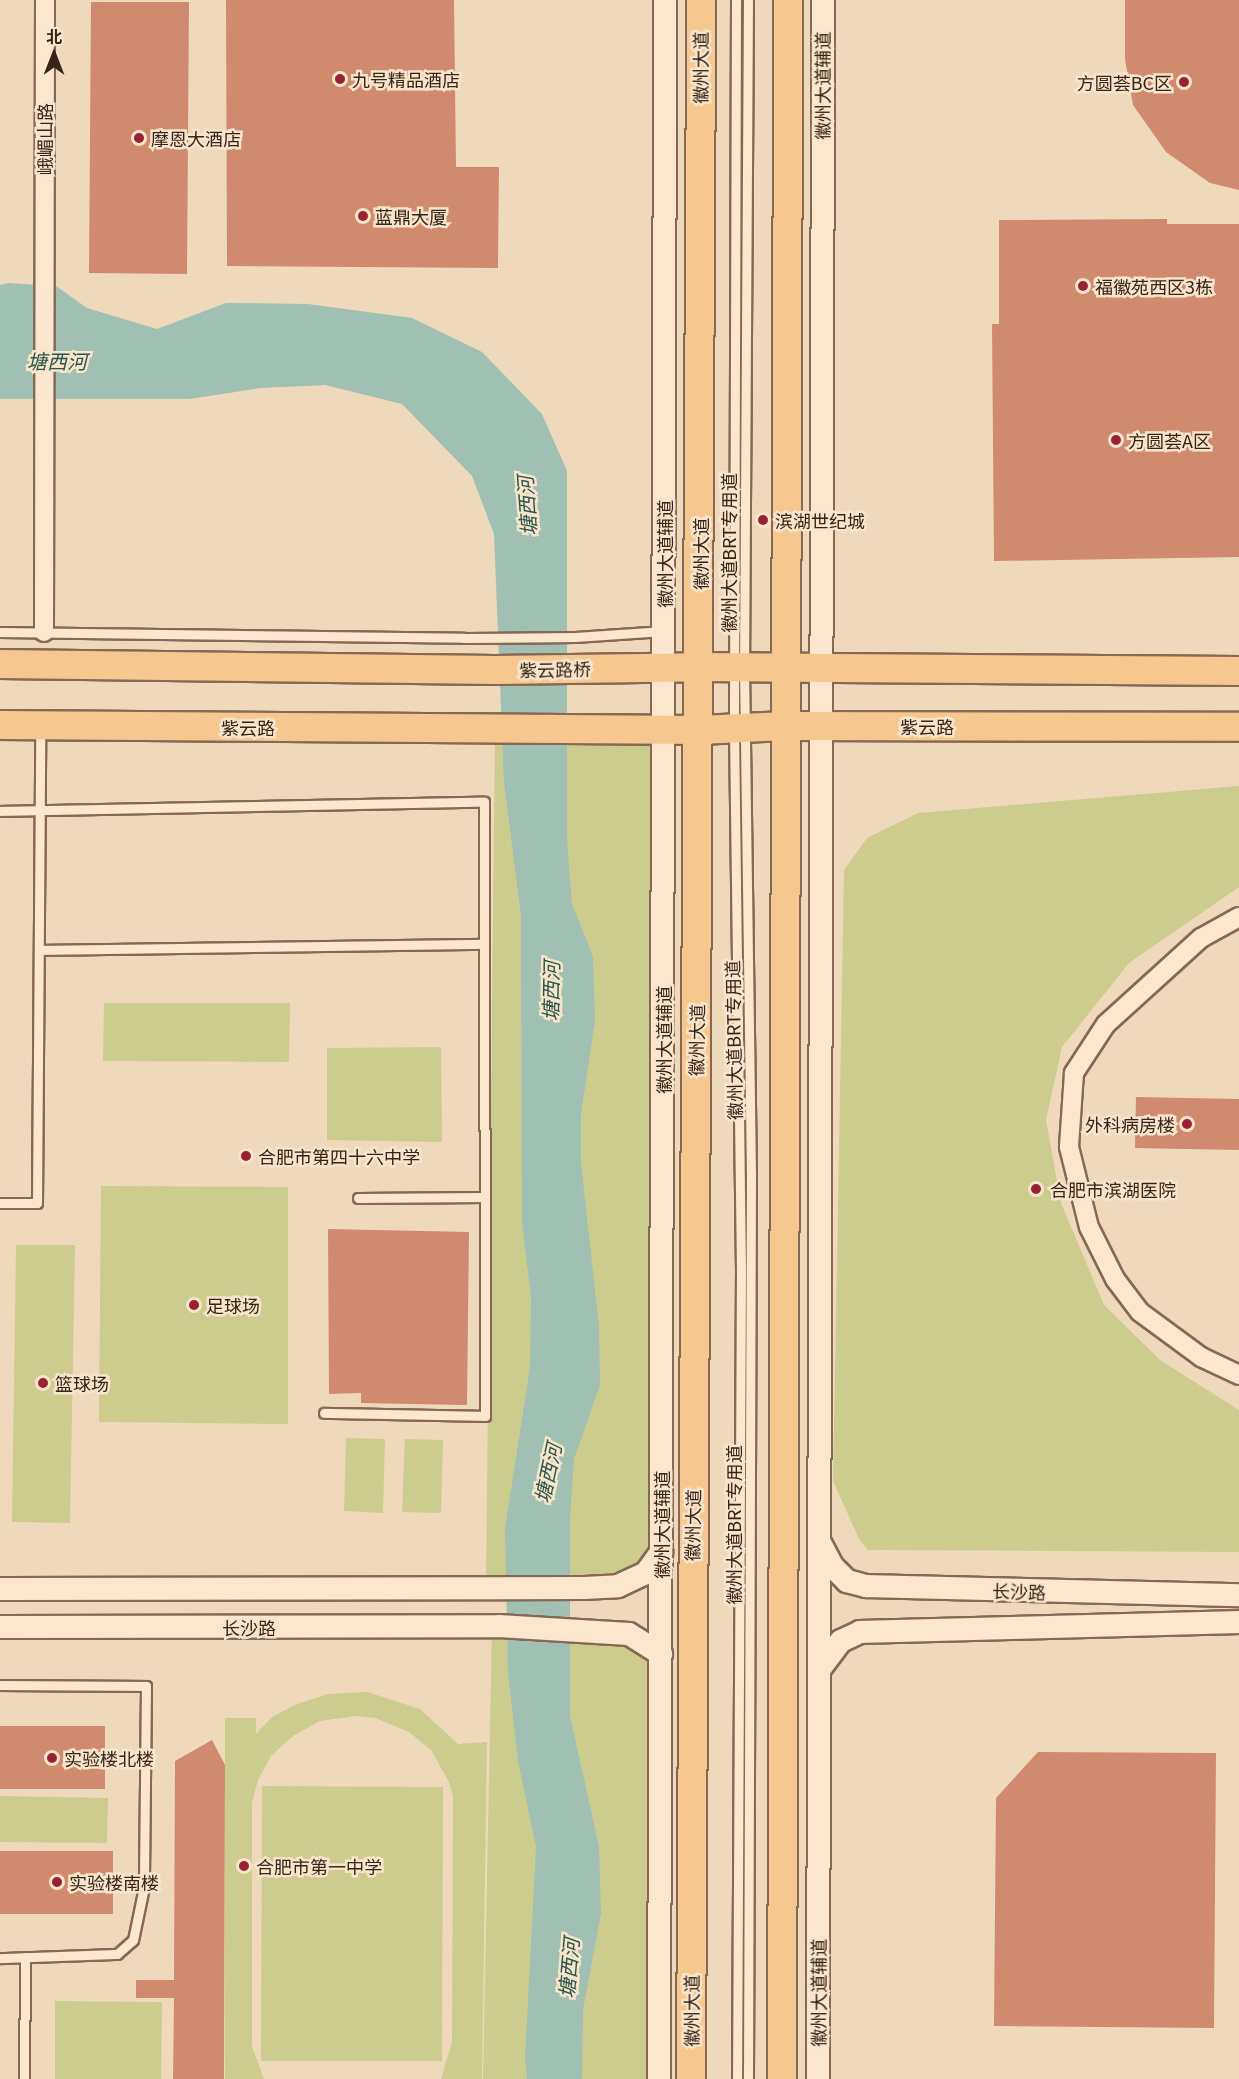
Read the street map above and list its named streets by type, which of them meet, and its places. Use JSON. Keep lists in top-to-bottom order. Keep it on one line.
{"streets":{"main road":["徽州大道","紫云路桥","紫云路"],"street":["徽州大道辅道","峨嵋山路","长沙路"],"lane":["徽州大道BRT专用道"]},"crossings":[["徽州大道","紫云路"],["徽州大道辅道","紫云路桥"],["徽州大道辅道","紫云路"],["徽州大道辅道","长沙路"],["徽州大道BRT专用道","紫云路"]],"water":["塘西河"],"places":["九号精品酒店","方圆荟BC区","摩恩大酒店","蓝鼎大厦","福徽苑西区3栋","方圆荟A区","滨湖世纪城","外科病房楼","合肥市第四十六中学","合肥市滨湖医院","足球场","篮球场","实验楼北楼","合肥市第一中学","实验楼南楼"],"north":"top"}
